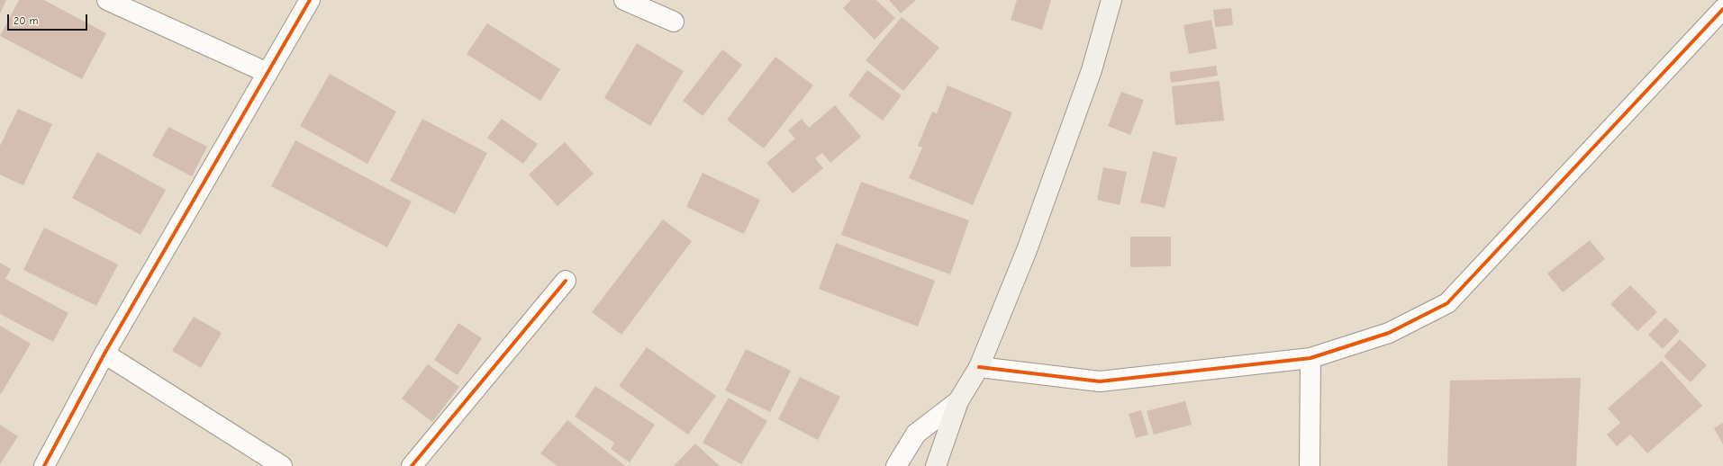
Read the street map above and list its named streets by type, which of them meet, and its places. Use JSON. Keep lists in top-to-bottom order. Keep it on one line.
{"scale_bar":"20 m"}
